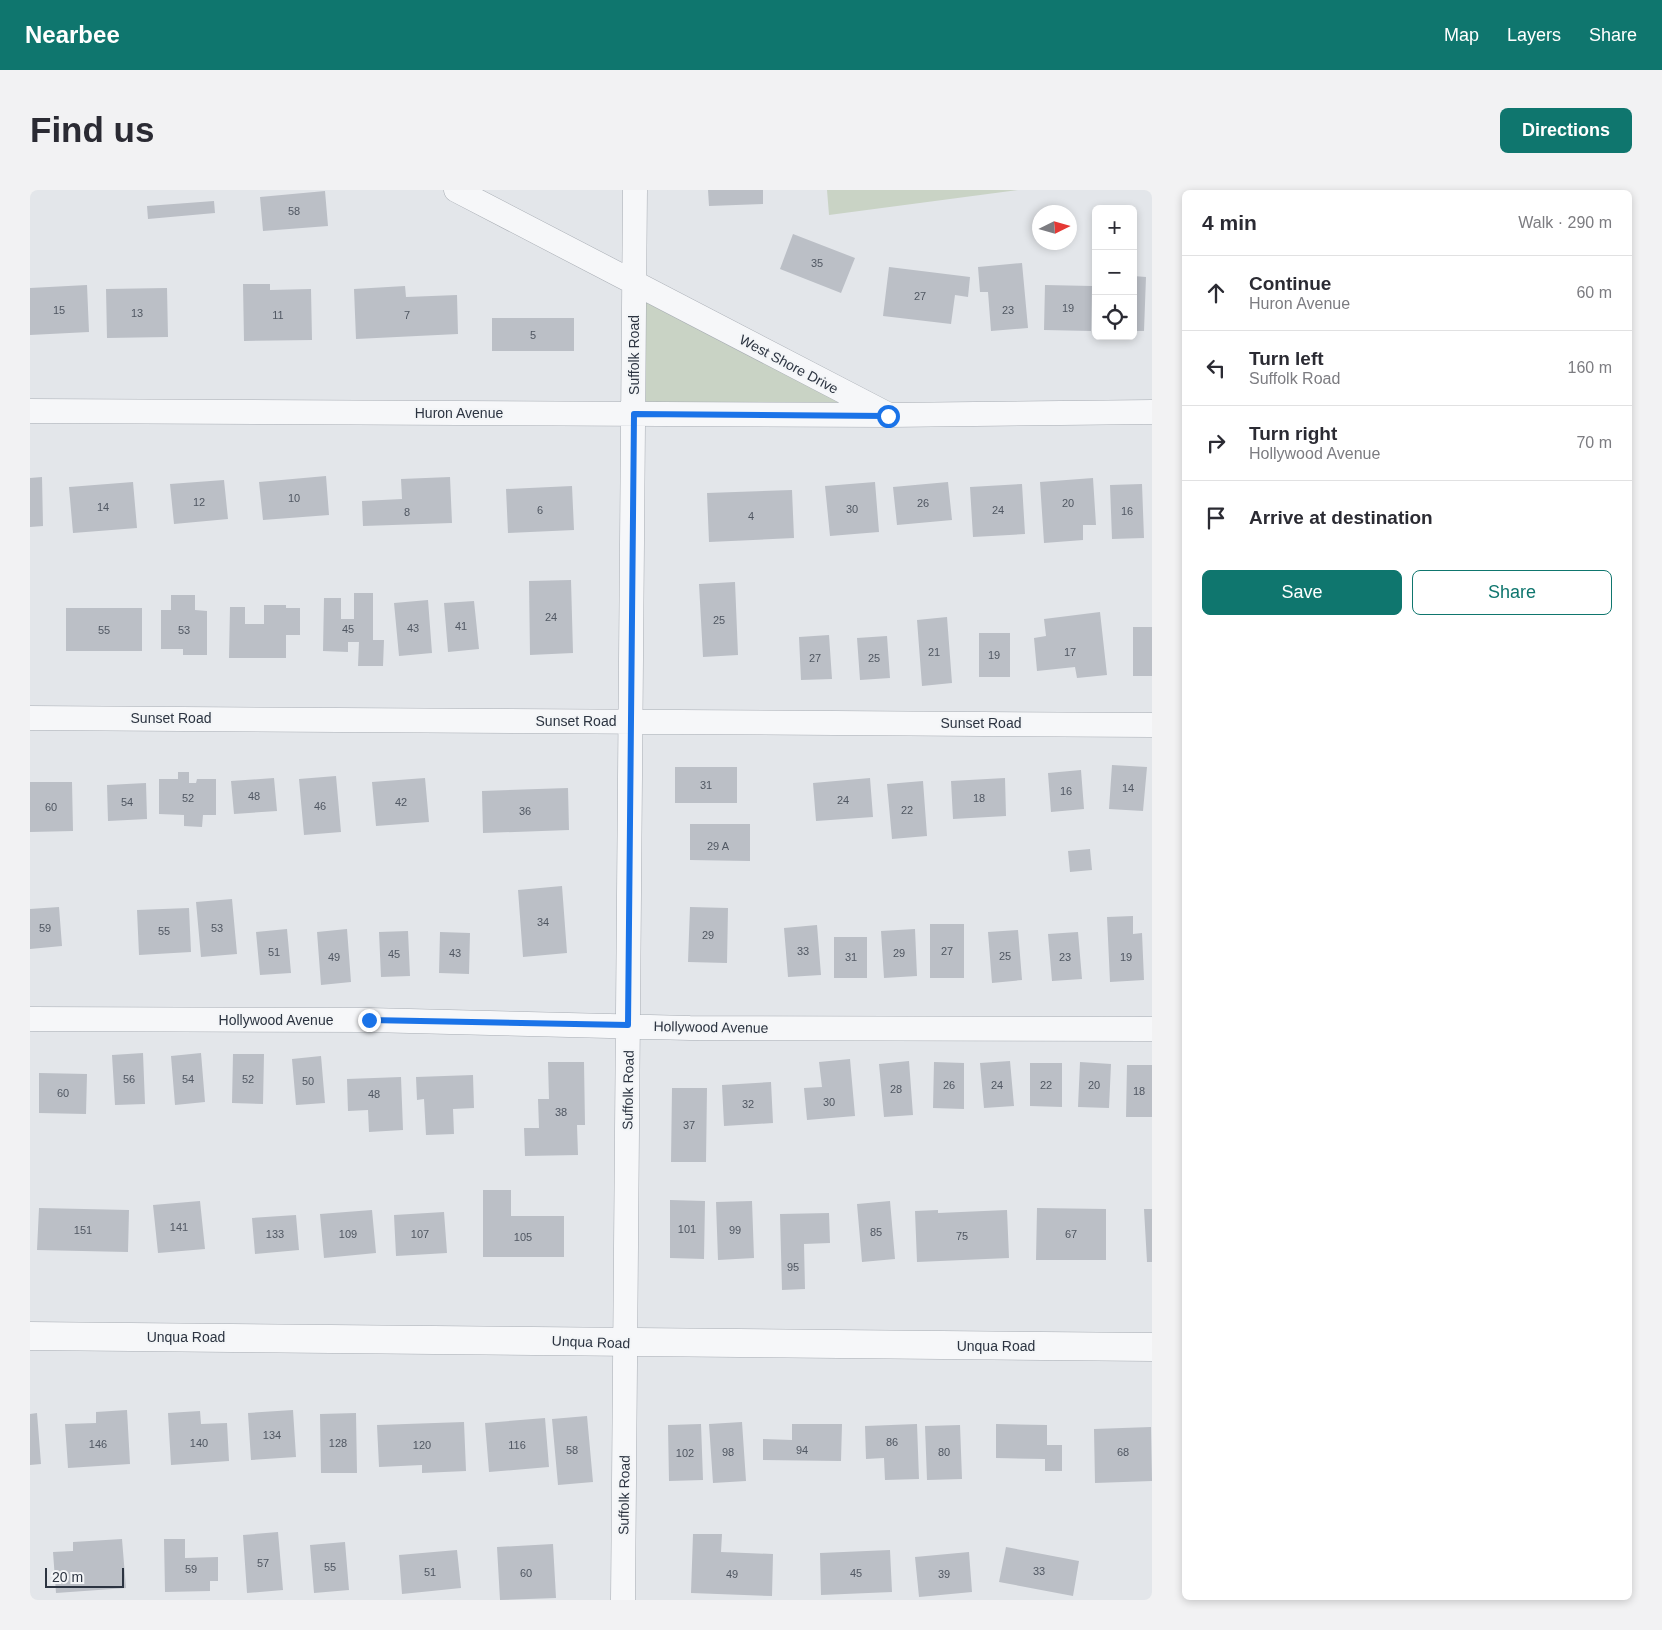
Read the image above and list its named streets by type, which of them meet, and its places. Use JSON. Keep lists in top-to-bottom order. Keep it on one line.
{"streets":{"street":["Suffolk Road","West Shore Drive","Huron Avenue","Sunset Road","Hollywood Avenue","Unqua Road"]},"crossings":[["Suffolk Road","West Shore Drive"],["Suffolk Road","Huron Avenue"],["Suffolk Road","Sunset Road"],["Suffolk Road","Hollywood Avenue"],["Suffolk Road","Unqua Road"],["West Shore Drive","Huron Avenue"]],"house_numbers":["58","35","27","19","15","23","13","11","7","5","10","12","26","20","14","30","6","24","16","8","4","24","25","41","43","45","55","53","21","17","19","27","25","31","14","16","48","52","18","24","54","42","46","60","22","36","29 A","34","59","53","55","29","33","27","51","43","29","45","25","49","31","23","19","56","54","52","50","26","24","22","20","28","18","60","48","30","32","38","37","141","101","151","99","85","133","109","107","67","75","105","95","134","86","140","128","146","120","116","58","94","98","80","68","102","57","55","59","33","51","60","45","49","39"],"scale_bar":"20 m","north":"right","page":{"header":"Nearbee","nav":["Map","Layers","Share"],"buttons":["Directions",["Save","Share"]],"title":"Find us","heading":["4 min","Walk · 290 m"],"map_buttons":["+","−"],"list":[["Continue","Huron Avenue","60 m"],["Turn left","Suffolk Road","160 m"],["Turn right","Hollywood Avenue","70 m"],"Arrive at destination"],"scale":"20 m"}}
